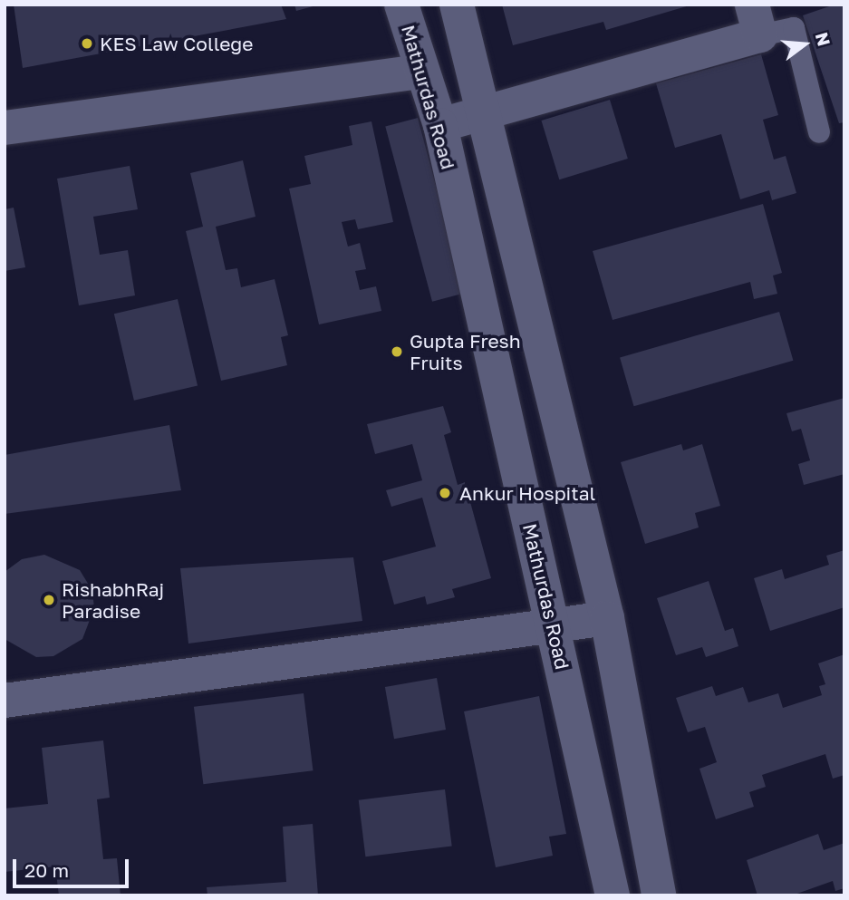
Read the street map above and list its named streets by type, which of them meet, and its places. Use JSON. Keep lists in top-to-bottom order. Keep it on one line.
{"streets":{"street":["Mathurdas Road"]},"places":["KES Law College","Gupta Fresh Fruits","Ankur Hospital","RishabhRaj Paradise"],"scale_bar":"20 m","north":"right"}
